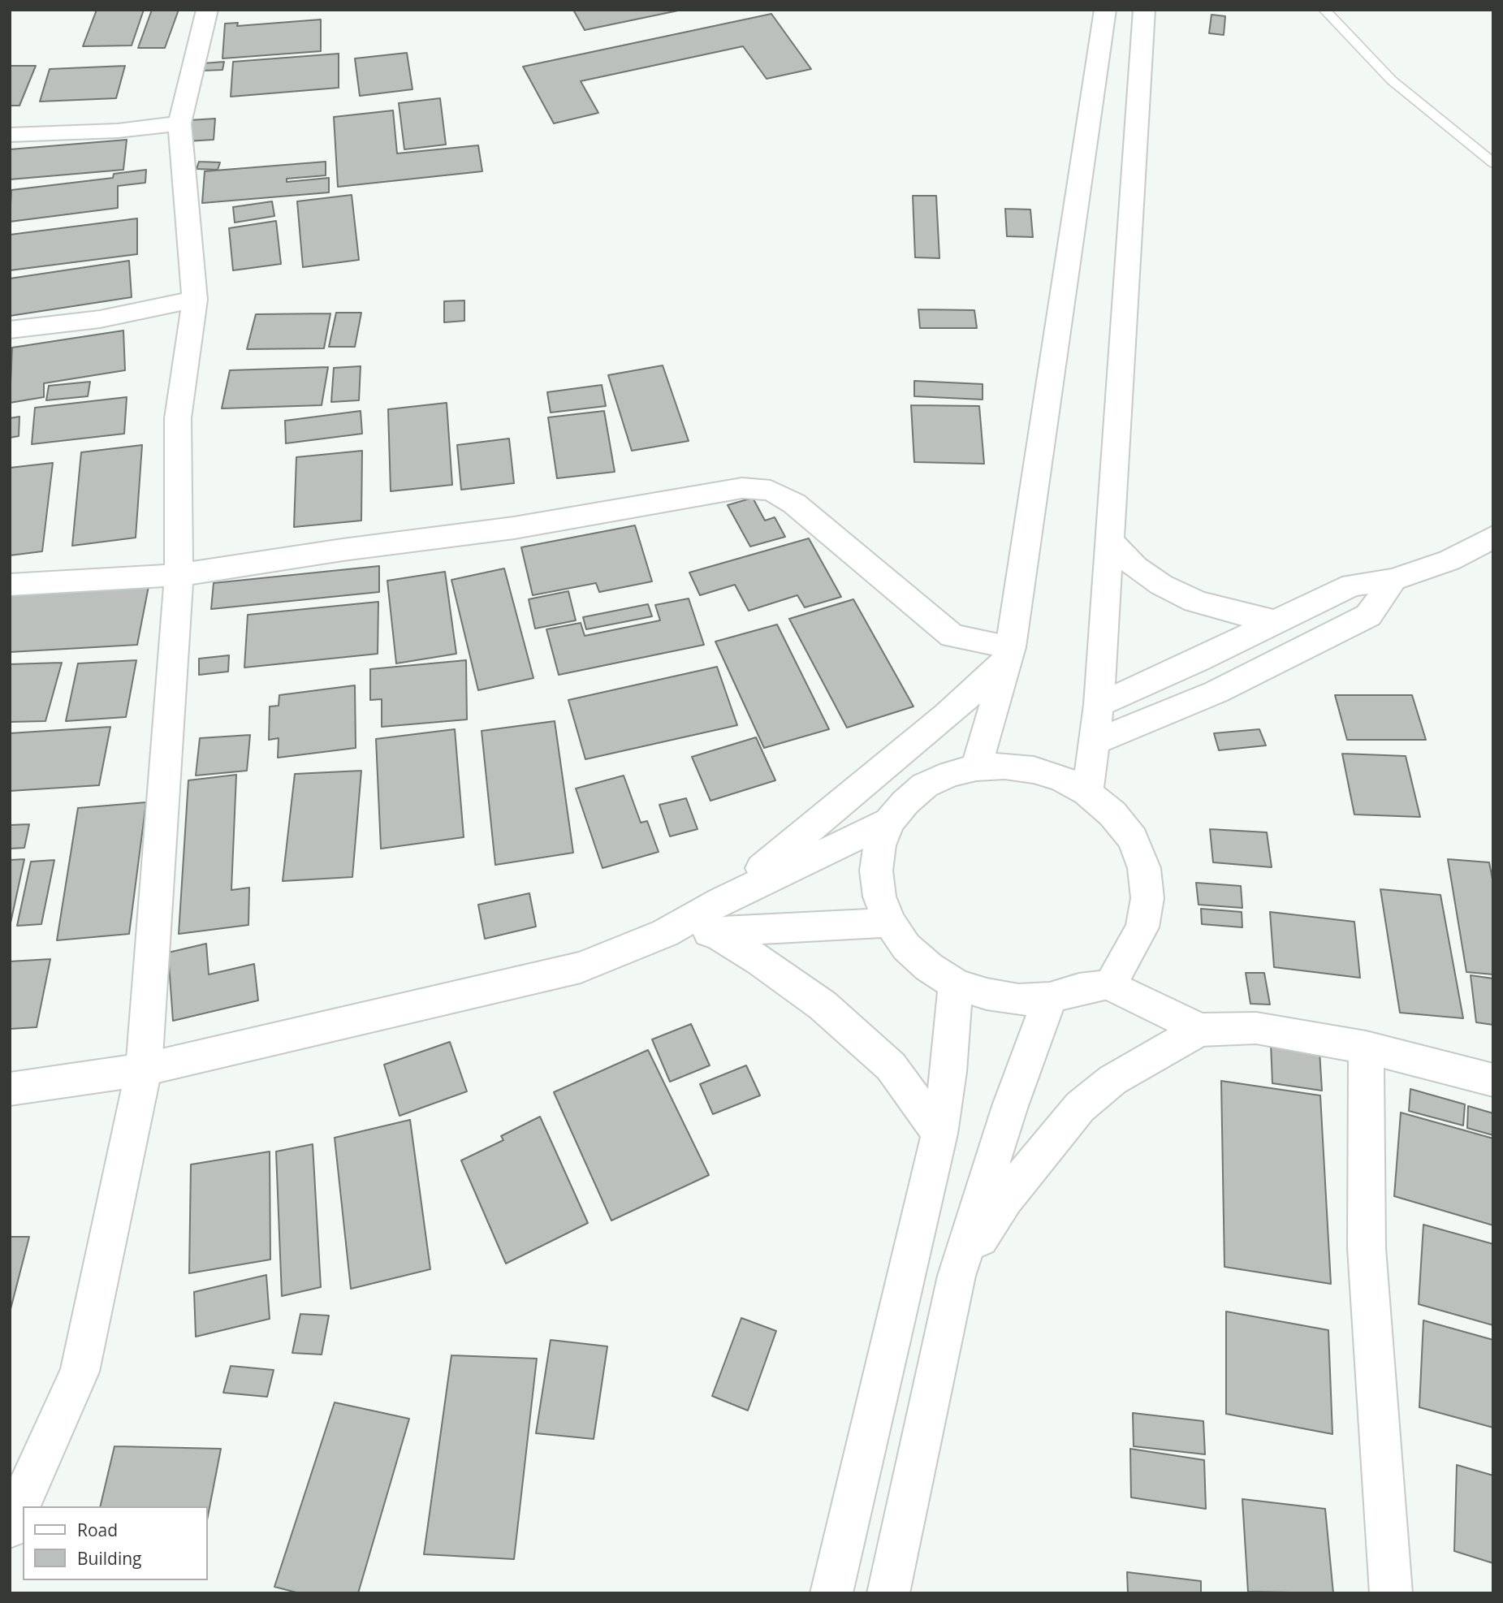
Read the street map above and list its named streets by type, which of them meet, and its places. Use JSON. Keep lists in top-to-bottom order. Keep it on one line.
{"legend":["Road","Building"]}
